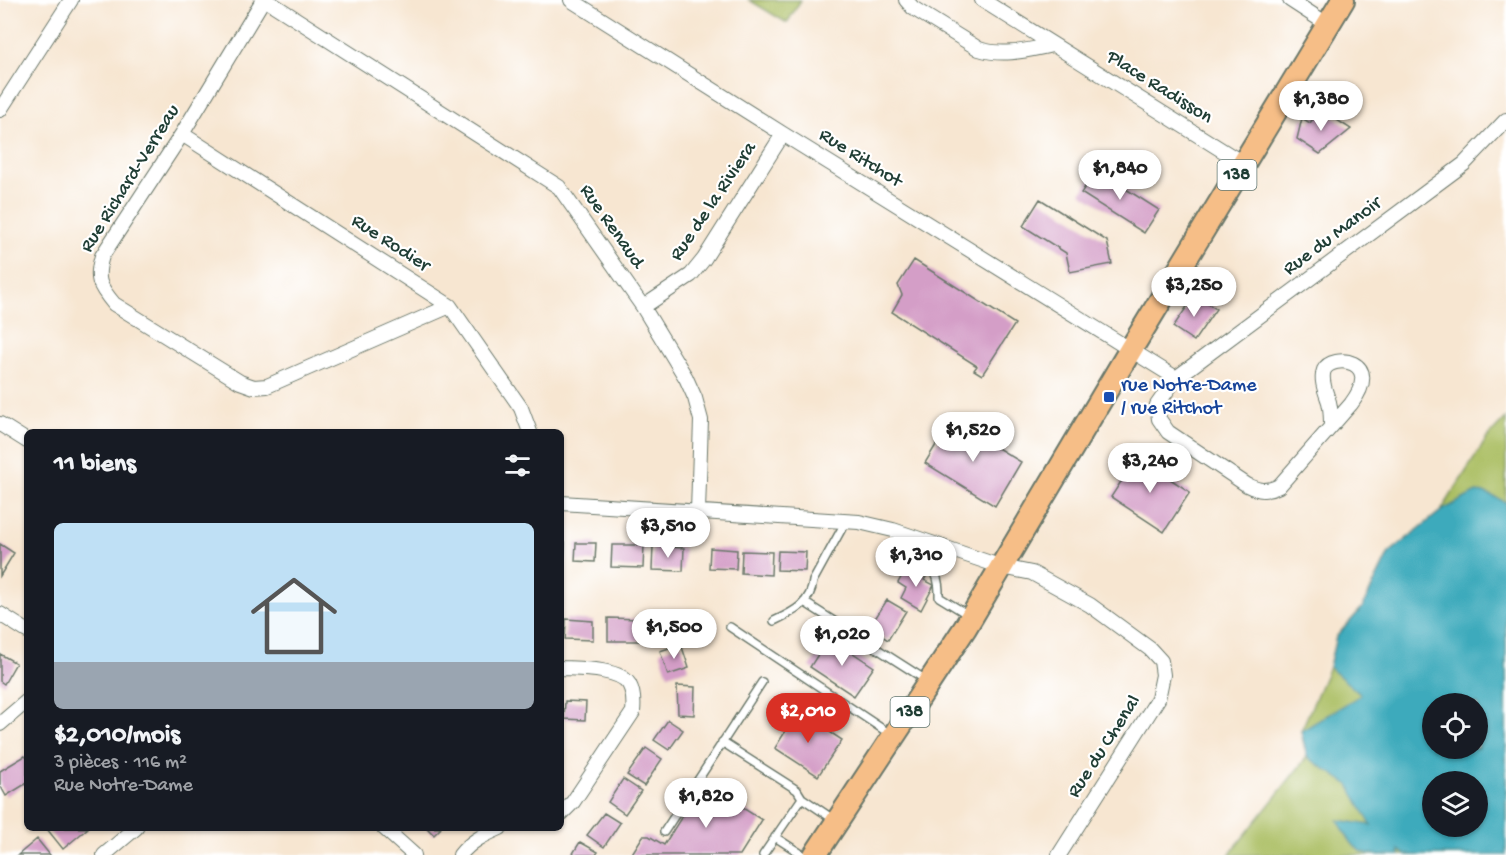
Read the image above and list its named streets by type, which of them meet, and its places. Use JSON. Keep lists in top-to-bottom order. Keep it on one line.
{"streets":{"main road":["138"],"street":["Place Radisson","Rue Ritchot","Rue Richard-Verreau","Rue de la Riviera","Rue Renaud","Rue du Manoir","Rue Rodier","Rue du Chenal"]},"crossings":[["Place Radisson","138"],["Rue Ritchot","138"],["Rue Ritchot","Rue de la Riviera"],["Rue Ritchot","Rue du Manoir"],["138","Rue du Chenal"],["Rue Richard-Verreau","Rue Renaud"],["Rue Richard-Verreau","Rue Rodier"],["Rue de la Riviera","Rue Renaud"]],"places":{"transit":["rue Notre-Dame / rue Ritchot"]},"page":{"price":["$1,380","$1,840","$3,250","$1,520","$3,240","$3,510","$1,310","$1,500","$1,020","$2,010","$1,820"],"heading":"11 biens","list":[{"name":"$2,010/mois","note":"3 pièces · 116 m² · Rue Notre-Dame"}]}}
